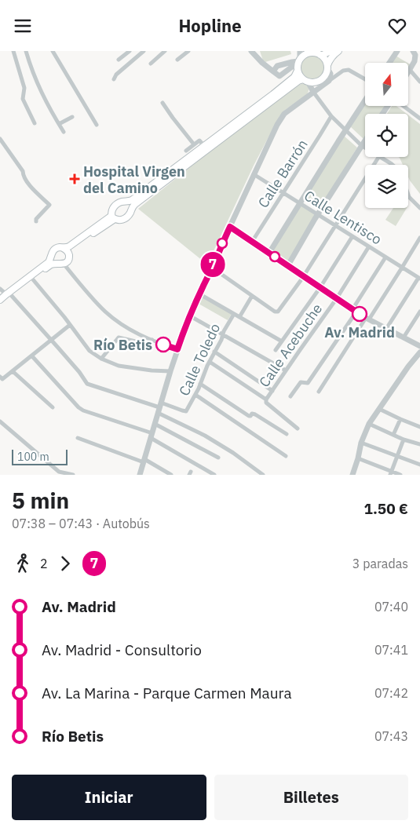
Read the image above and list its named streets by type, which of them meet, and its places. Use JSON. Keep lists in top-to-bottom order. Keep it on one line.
{"streets":{"street":["Calle Barrón","Calle Lentisco","Calle Acebuche","Calle Toledo"]},"crossings":[["Calle Barrón","Calle Lentisco"],["Calle Lentisco","Calle Acebuche"]],"places":{"health":["Hospital Virgen del Camino"],"other":["Av. Madrid","Río Betis"]},"lines":["bus line 7"],"scale_bar":"100 m","north":"top","page":{"header":"Hopline","on_map":"7","scale":"100 m","heading":["5 min","07:38 – 07:43 · Autobús","1.50 €"],"legs":["2","7","3 paradas"],"list":[{"name":"Av. Madrid","value":"07:40"},{"name":"Av. Madrid - Consultorio","value":"07:41"},{"name":"Av. La Marina - Parque Carmen Maura","value":"07:42"},{"name":"Río Betis","value":"07:43"}],"buttons":["Iniciar","Billetes"]}}
